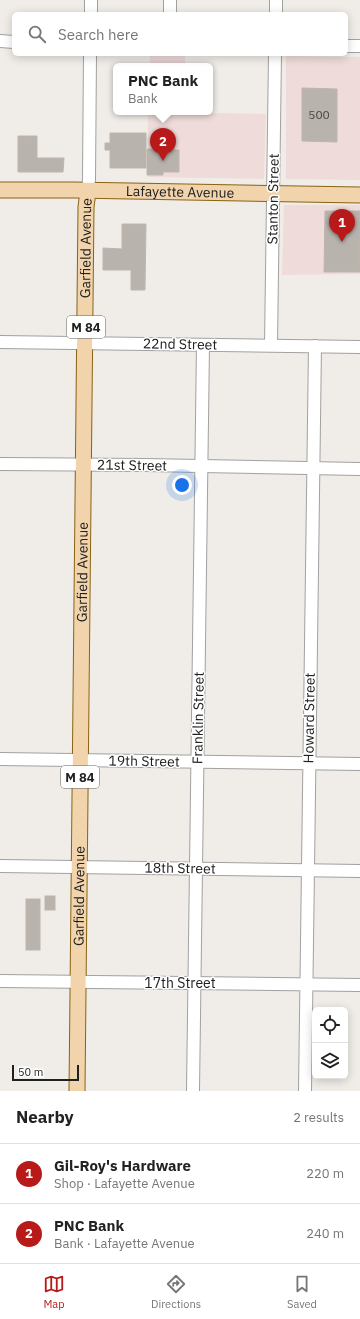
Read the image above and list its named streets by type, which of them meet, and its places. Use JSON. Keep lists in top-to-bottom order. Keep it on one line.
{"streets":{"main road":["Lafayette Avenue","Garfield Avenue","M 84"],"street":["Stanton Street","22nd Street","21st Street","Franklin Street","Howard Street","19th Street","18th Street","17th Street"]},"crossings":[["Lafayette Avenue","Stanton Street"],["Lafayette Avenue","Garfield Avenue"],["Stanton Street","22nd Street"],["Garfield Avenue","22nd Street"],["Garfield Avenue","21st Street"],["Garfield Avenue","19th Street"],["Garfield Avenue","18th Street"],["Garfield Avenue","17th Street"],["22nd Street","Franklin Street"],["22nd Street","Howard Street"],["21st Street","Franklin Street"],["21st Street","Howard Street"],["Franklin Street","19th Street"],["Franklin Street","18th Street"],["Franklin Street","17th Street"],["Howard Street","19th Street"],["Howard Street","18th Street"],["Howard Street","17th Street"]],"house_numbers":["500"],"scale_bar":"50 m","page":{"search":"Search here","popup":["PNC Bank","Bank"],"pins":["2","1"],"scale":"50 m","heading":["Nearby","2 results"],"list":[{"mark":"1","name":"Gil-Roy's Hardware","note":"Shop · Lafayette Avenue","value":"220 m"},{"mark":"2","name":"PNC Bank","note":"Bank · Lafayette Avenue","value":"240 m"}],"nav":["Map","Directions","Saved"]}}
